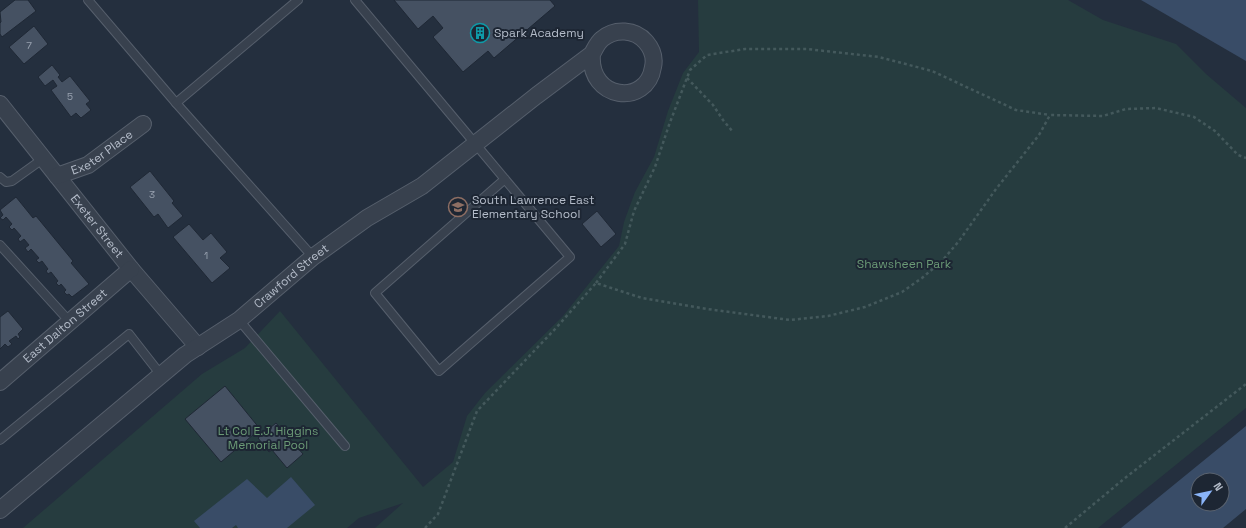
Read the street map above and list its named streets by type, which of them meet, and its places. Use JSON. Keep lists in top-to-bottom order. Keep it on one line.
{"streets":{"street":["Exeter Place","Exeter Street","Crawford Street","East Dalton Street"]},"crossings":[["Exeter Place","Exeter Street"],["Exeter Street","Crawford Street"],["Exeter Street","East Dalton Street"]],"parks":["Shawsheen Park","Lt Col E.J. Higgins Memorial Pool"],"places":{"building":["Spark Academy"],"school or university":["South Lawrence East Elementary School"]},"house_numbers":["7","5","3","1"],"north":"top right"}
